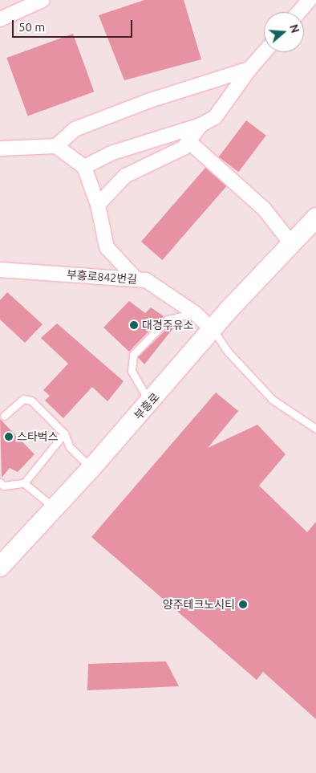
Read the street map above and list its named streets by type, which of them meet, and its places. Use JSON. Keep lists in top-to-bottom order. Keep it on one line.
{"streets":{"main road":["부흥로"],"street":["부흥로842번길"]},"crossings":[["부흥로842번길","부흥로"]],"places":["대경주유소","스타벅스","양주테크노시티"],"scale_bar":"50 m","north":"right"}
